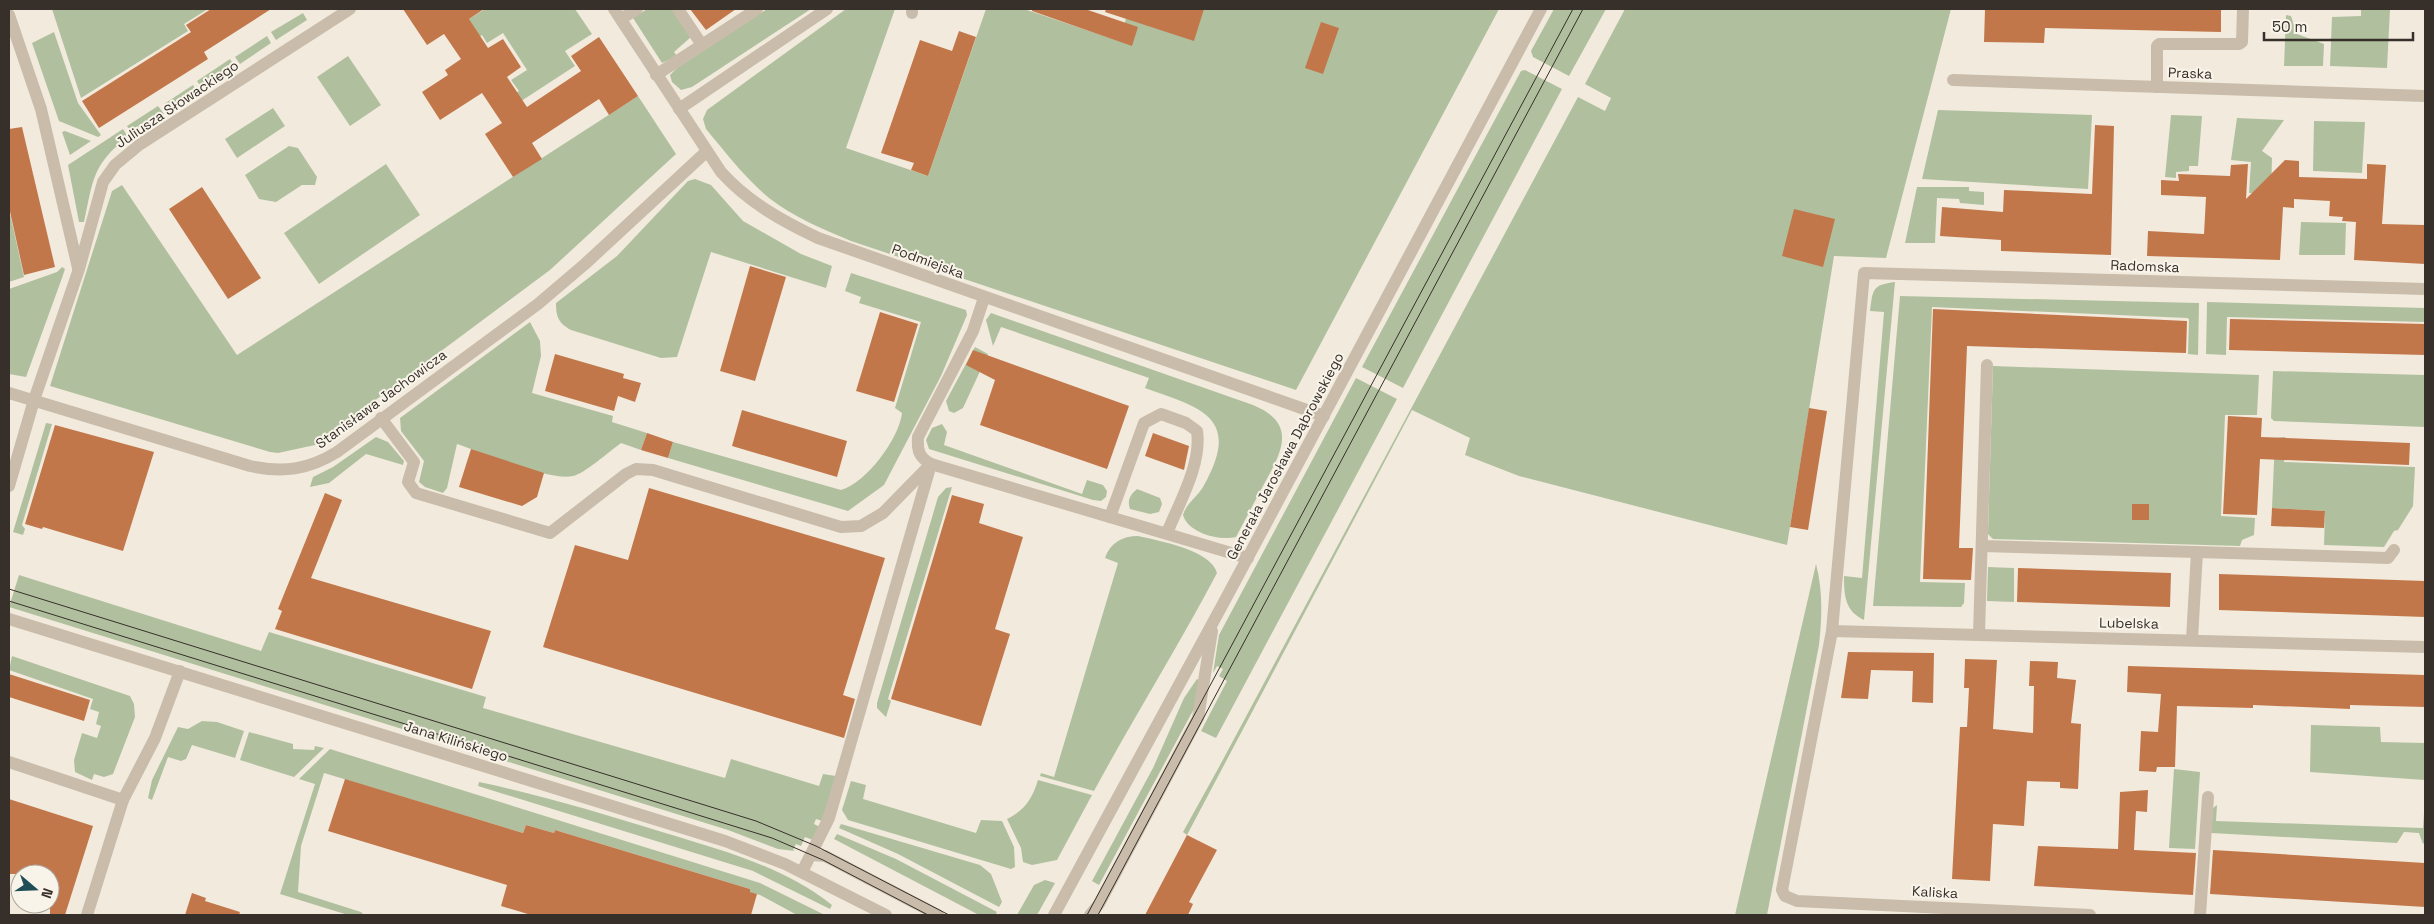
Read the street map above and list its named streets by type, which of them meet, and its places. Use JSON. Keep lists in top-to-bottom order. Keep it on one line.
{"streets":{"street":["Praska","Juliusza Słowackiego","Podmiejska","Radomska","Stanisława Jachowicza","Generała Jarosława Dąbrowskiego","Lubelska","Jana Kilińskiego","Kaliska"]},"crossings":[["Juliusza Słowackiego","Stanisława Jachowicza"],["Podmiejska","Stanisława Jachowicza"],["Podmiejska","Generała Jarosława Dąbrowskiego"],["Radomska","Lubelska"],["Radomska","Kaliska"],["Lubelska","Kaliska"]],"scale_bar":"50 m","north":"right"}
